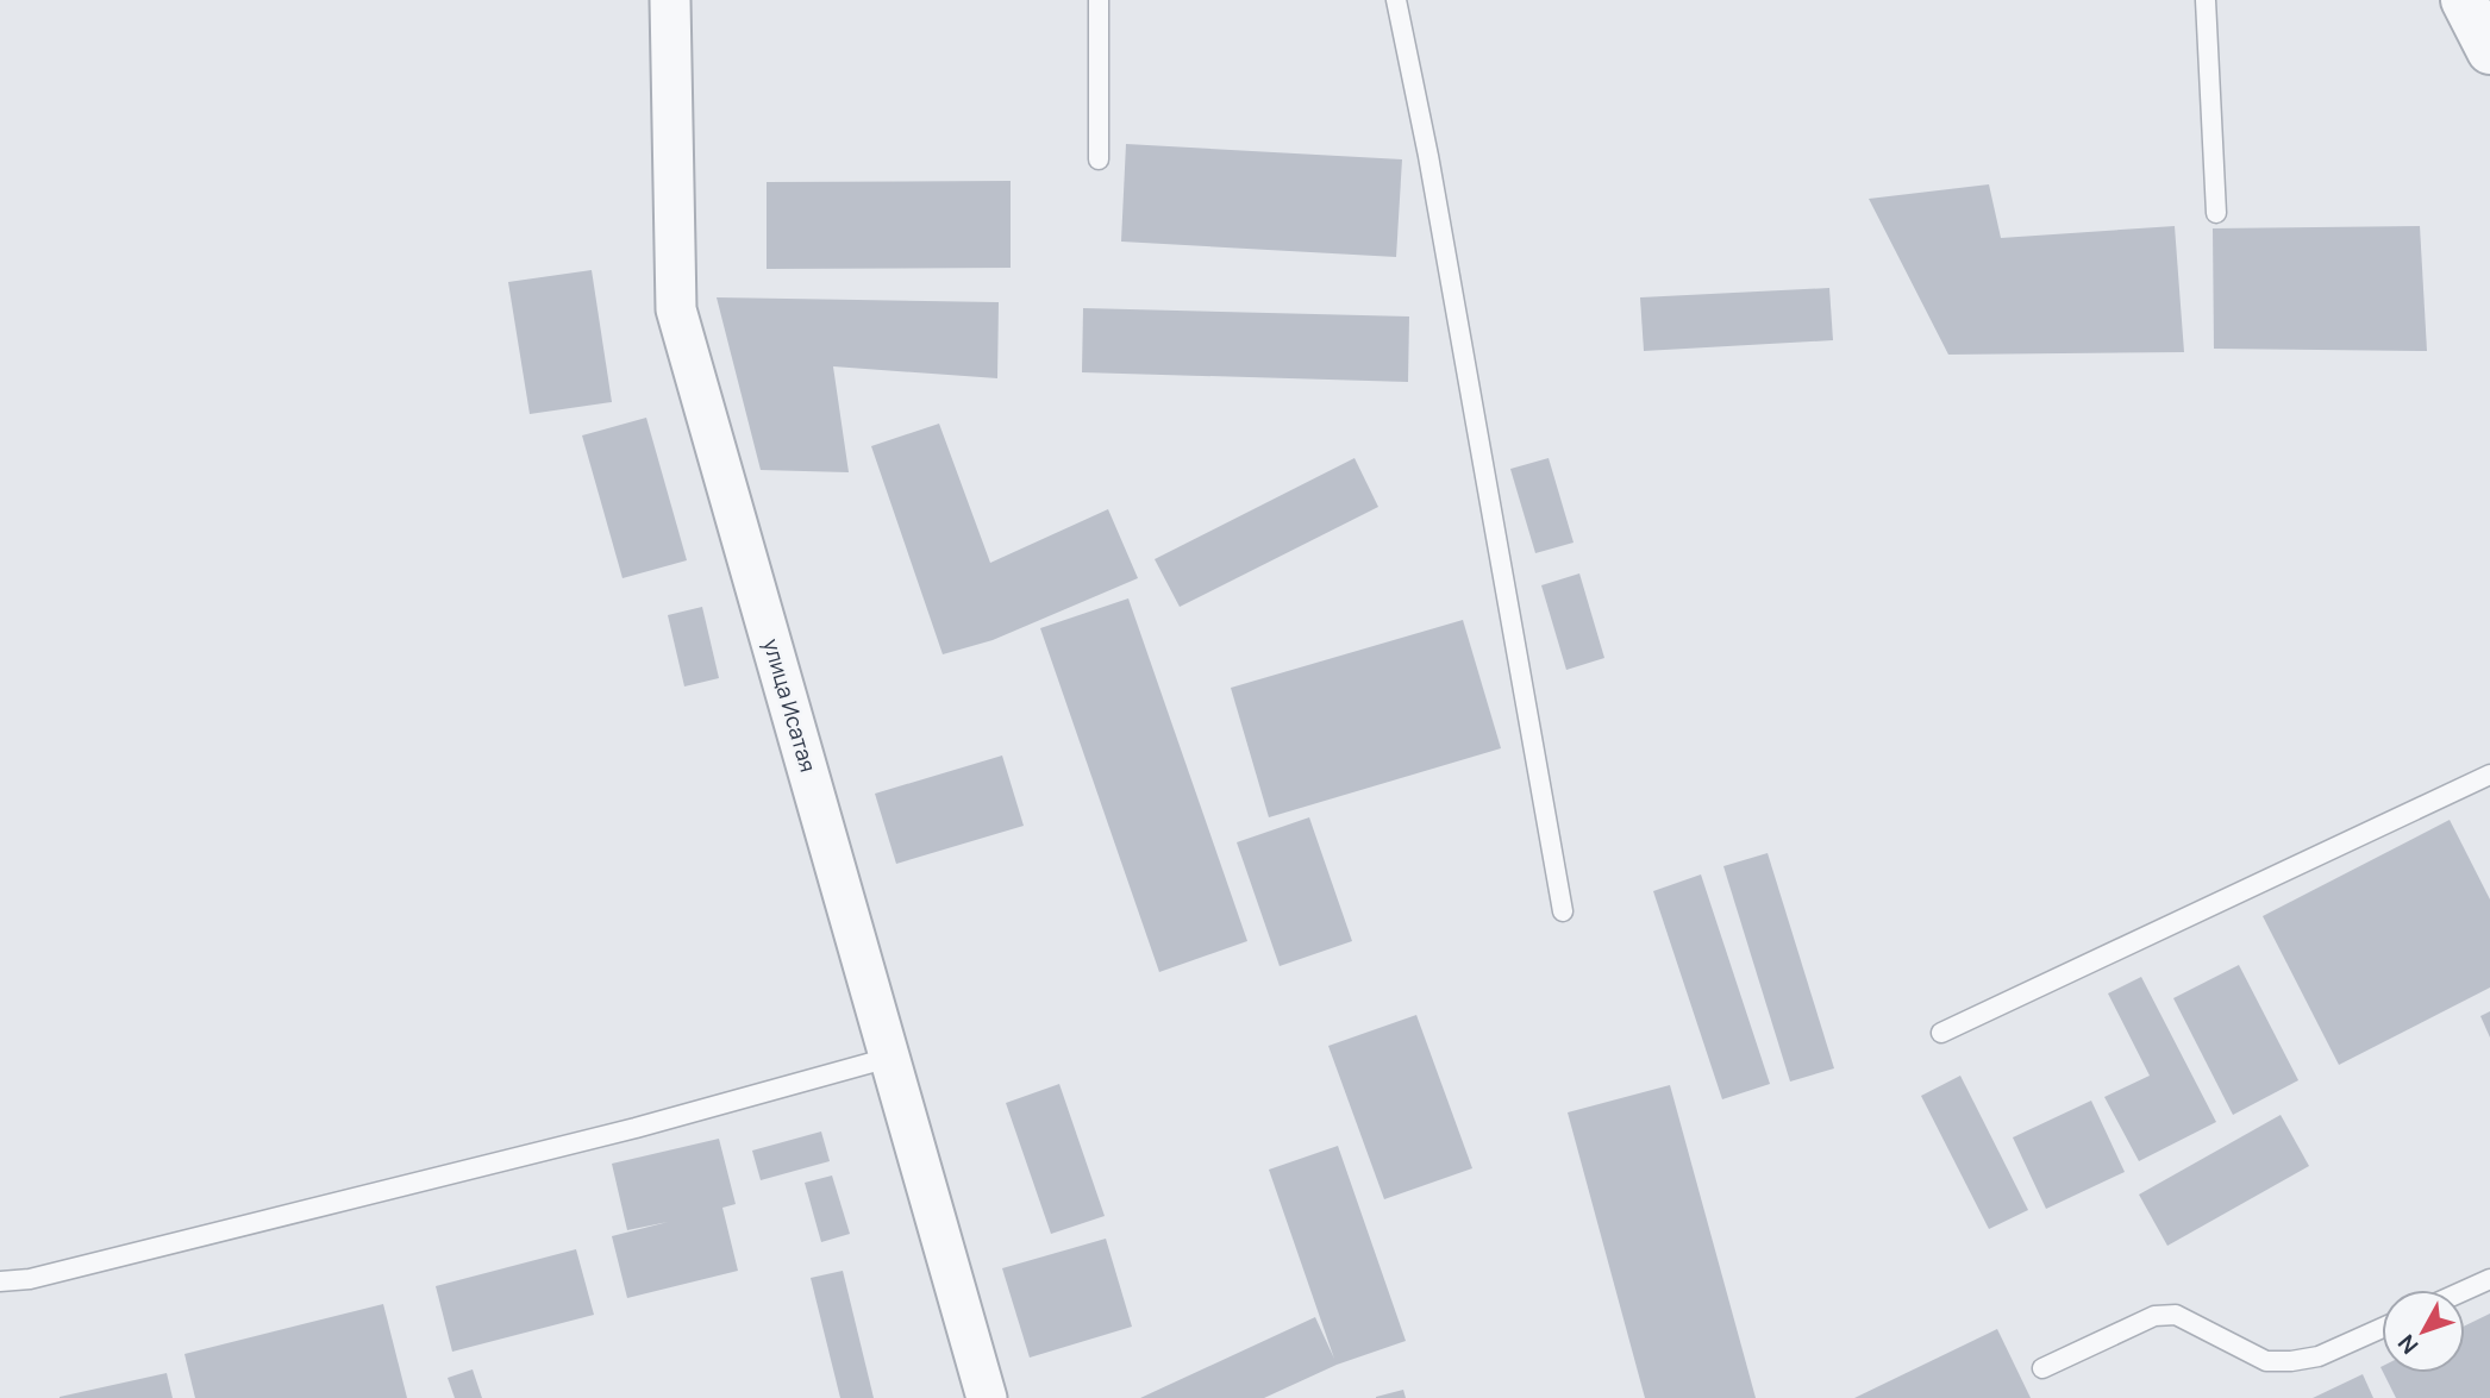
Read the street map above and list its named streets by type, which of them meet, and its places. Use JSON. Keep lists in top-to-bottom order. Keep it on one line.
{"streets":{"street":["улица Исатая"]},"north":"bottom left"}
